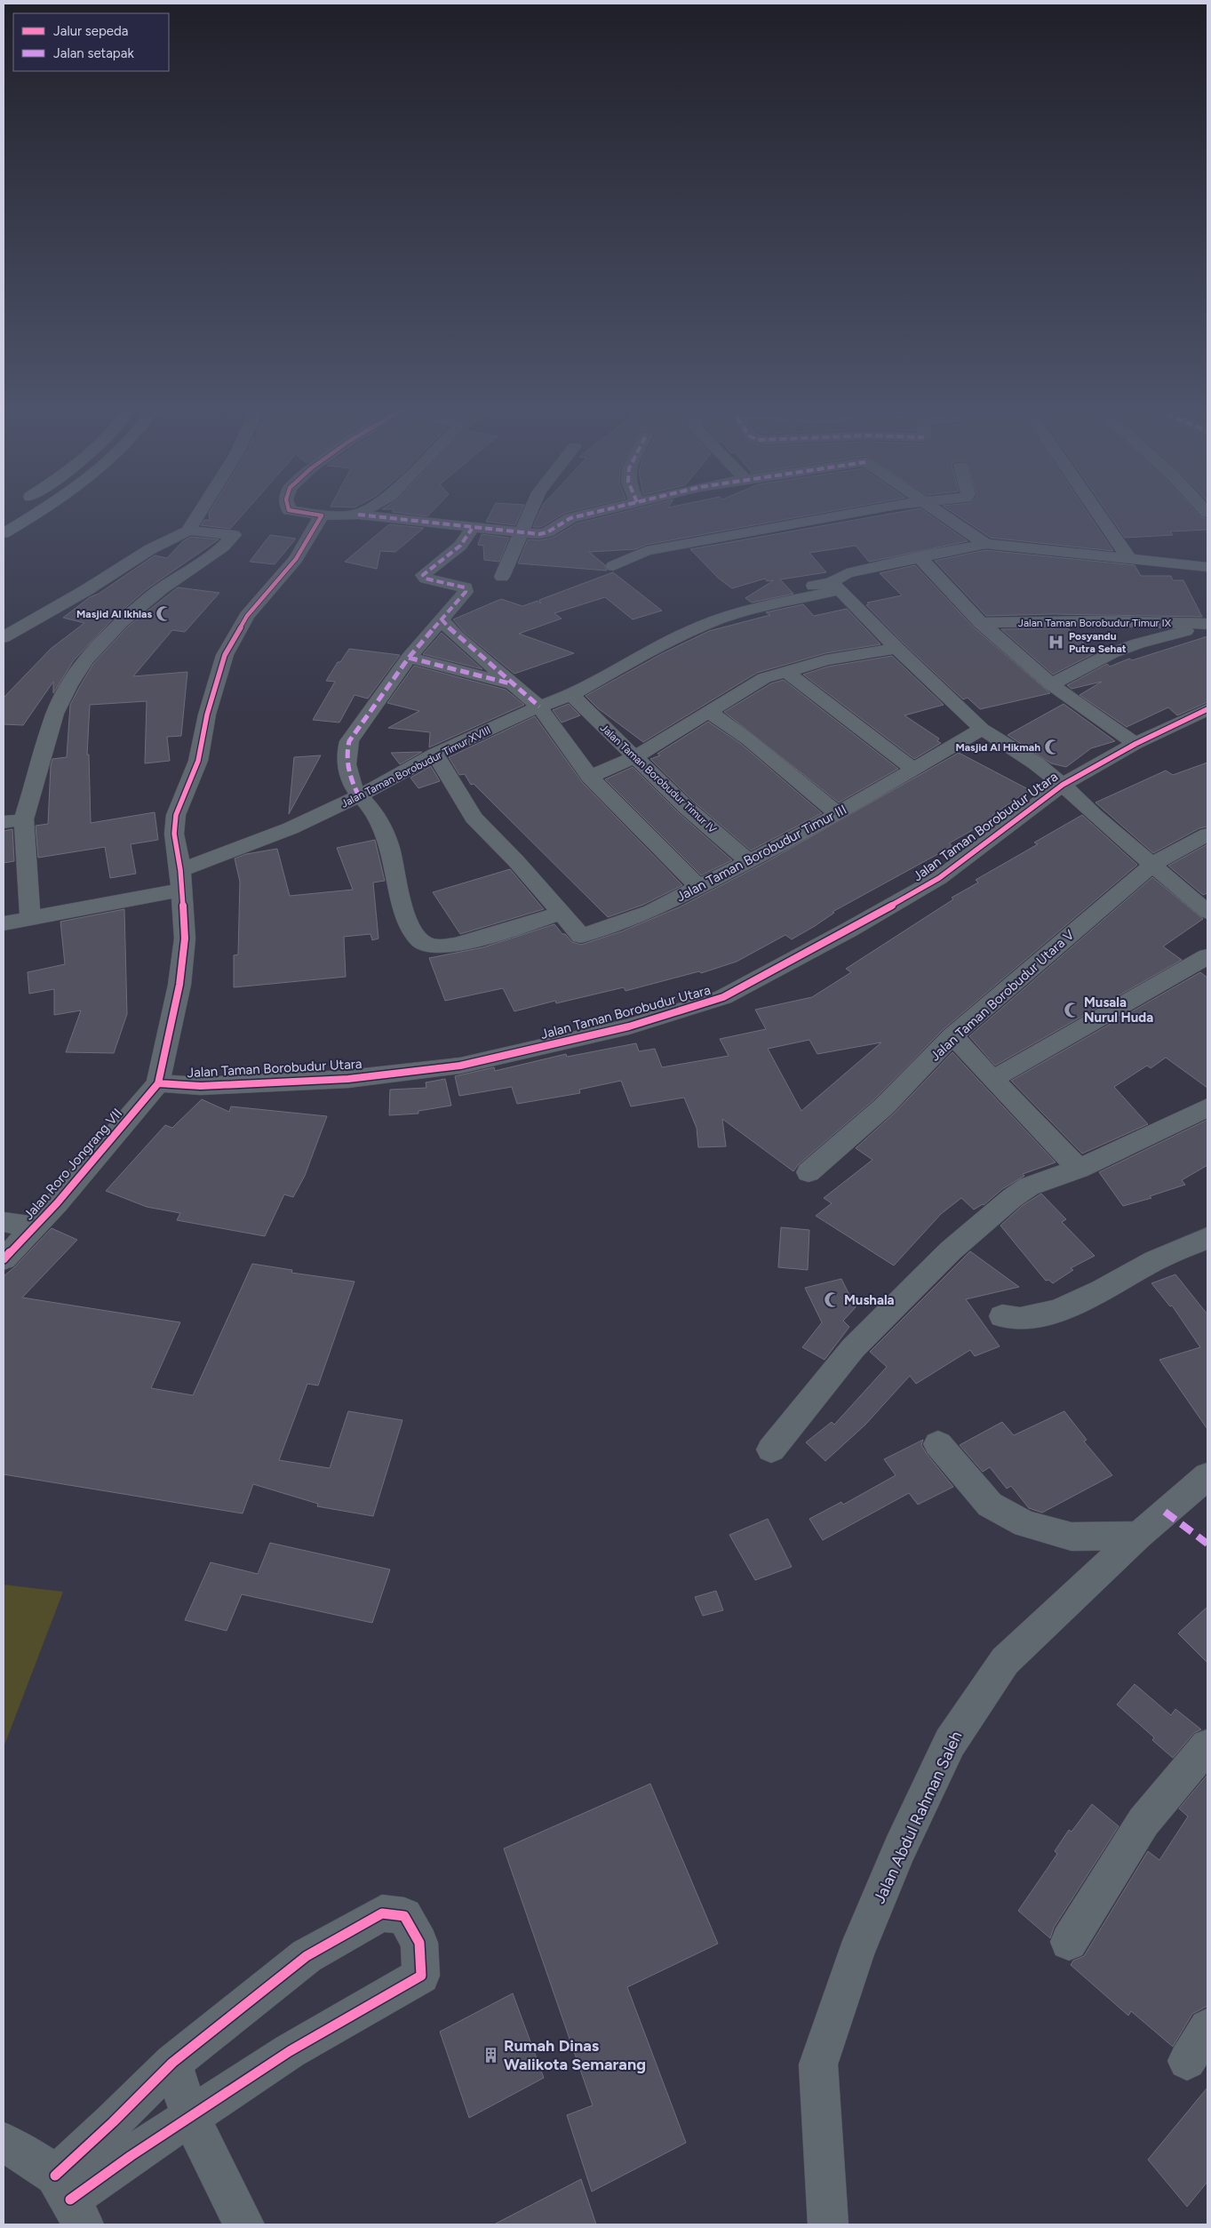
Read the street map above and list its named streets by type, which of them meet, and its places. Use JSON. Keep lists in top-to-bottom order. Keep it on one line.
{"streets":{"street":["Jalan Taman Borobudur Timur IX","Jalan Taman Borobudur Timur XVIII","Jalan Taman Borobudur Timur IV","Jalan Taman Borobudur Utara","Jalan Taman Borobudur Timur III","Jalan Taman Borobudur Utara V","Jalan Roro Jongrang VII","Jalan Abdul Rahman Saleh"]},"crossings":[["Jalan Taman Borobudur Timur IX","Jalan Taman Borobudur Utara"],["Jalan Taman Borobudur Timur XVIII","Jalan Taman Borobudur Timur IV"],["Jalan Taman Borobudur Timur IV","Jalan Taman Borobudur Timur III"],["Jalan Taman Borobudur Utara","Jalan Roro Jongrang VII"]],"places":{"mosque":["Masjid Al Ikhlas","Masjid Al Hikmah","Musala Nurul Huda","Mushala"],"hospital":["Posyandu Putra Sehat"],"building":["Rumah Dinas Walikota Semarang"]},"legend":["Jalur sepeda","Jalan setapak"]}
